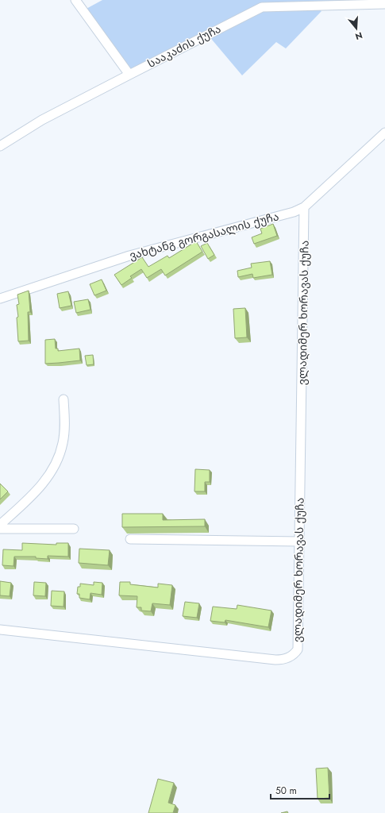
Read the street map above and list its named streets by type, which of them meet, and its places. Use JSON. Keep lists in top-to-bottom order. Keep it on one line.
{"streets":{"street":["სააკაძის ქუჩა","ვახტანგ გორგასალის ქუჩა","ვლადიმერ ხორავას ქუჩა"]},"crossings":[["ვახტანგ გორგასალის ქუჩა","ვლადიმერ ხორავას ქუჩა"]],"scale_bar":"50 m","north":"bottom"}
